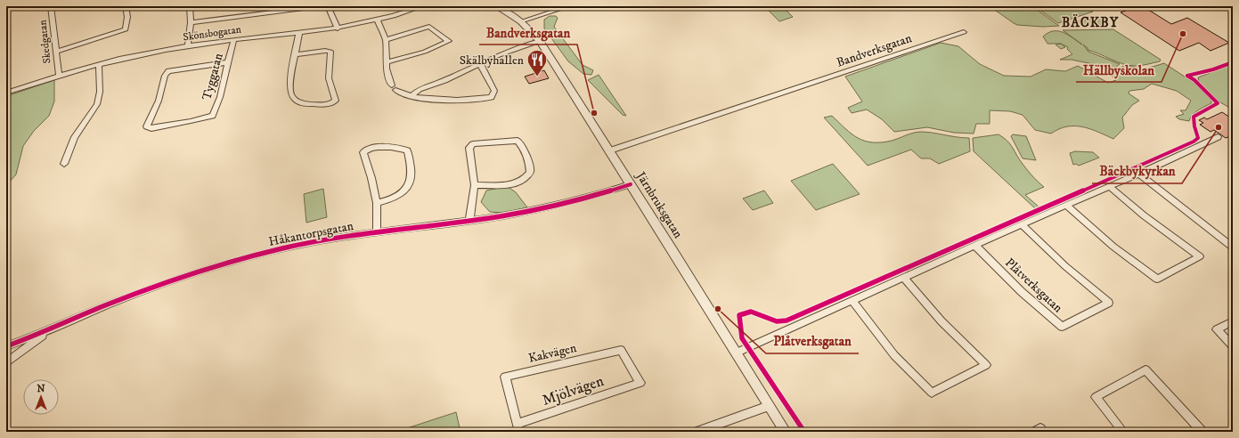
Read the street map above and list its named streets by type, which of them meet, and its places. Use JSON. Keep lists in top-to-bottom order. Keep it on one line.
{"streets":{"street":["Skönsbogatan","Skedgatan","Bandverksgatan","Tyggatan","Järnbruksgatan","Håkantorpsgatan","Plåtverksgatan","Kakvägen","Mjölvägen"]},"crossings":[["Skönsbogatan","Skedgatan"],["Skönsbogatan","Tyggatan"],["Bandverksgatan","Järnbruksgatan"],["Järnbruksgatan","Håkantorpsgatan"],["Kakvägen","Mjölvägen"]],"districts":["BÄCKBY"],"places":{"other":["Hällbyskolan","Bandverksgatan","Bäckbykyrkan","Plåtverksgatan"],"restaurant":["Skälbyhallen"]},"north":"top"}
